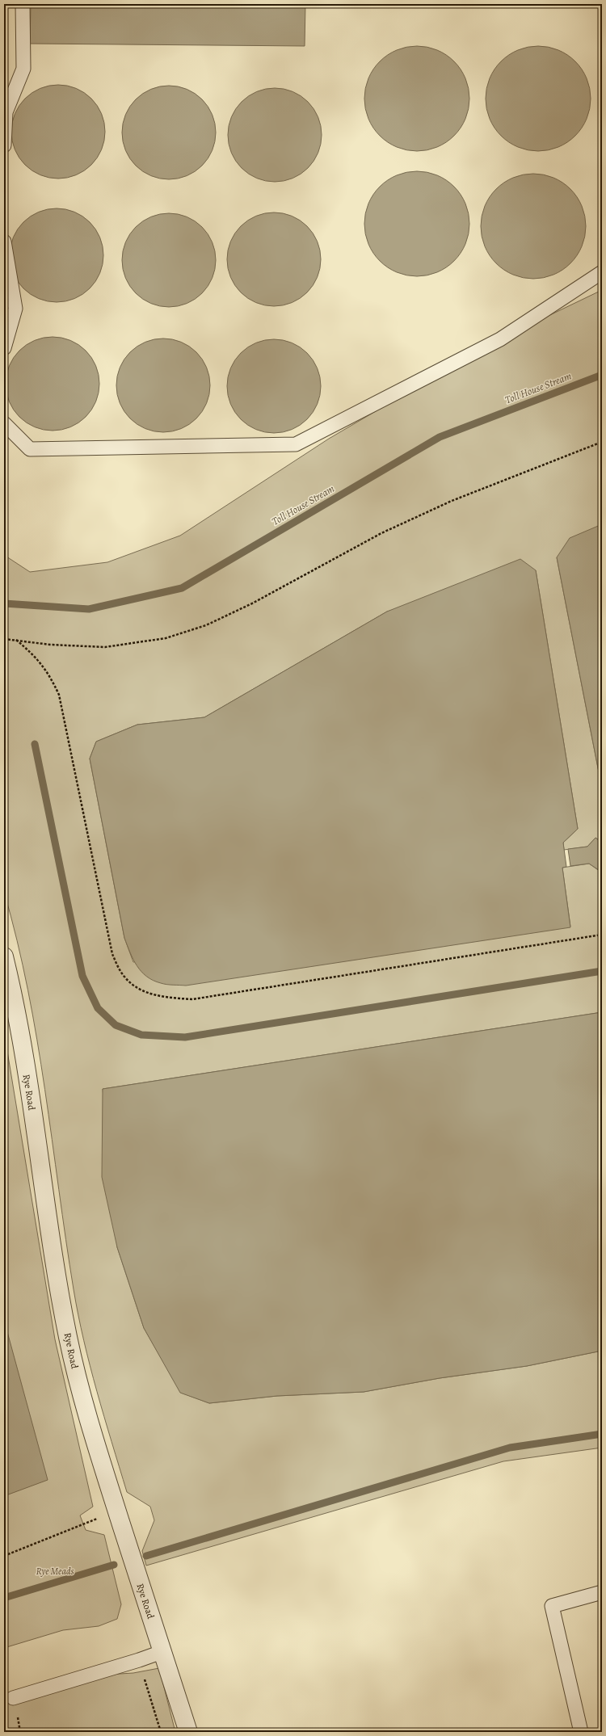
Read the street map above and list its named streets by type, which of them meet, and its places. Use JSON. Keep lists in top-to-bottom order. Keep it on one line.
{"streets":{"street":["Rye Road"]},"water":["Toll House Stream"],"parks":["Rye Meads"]}
